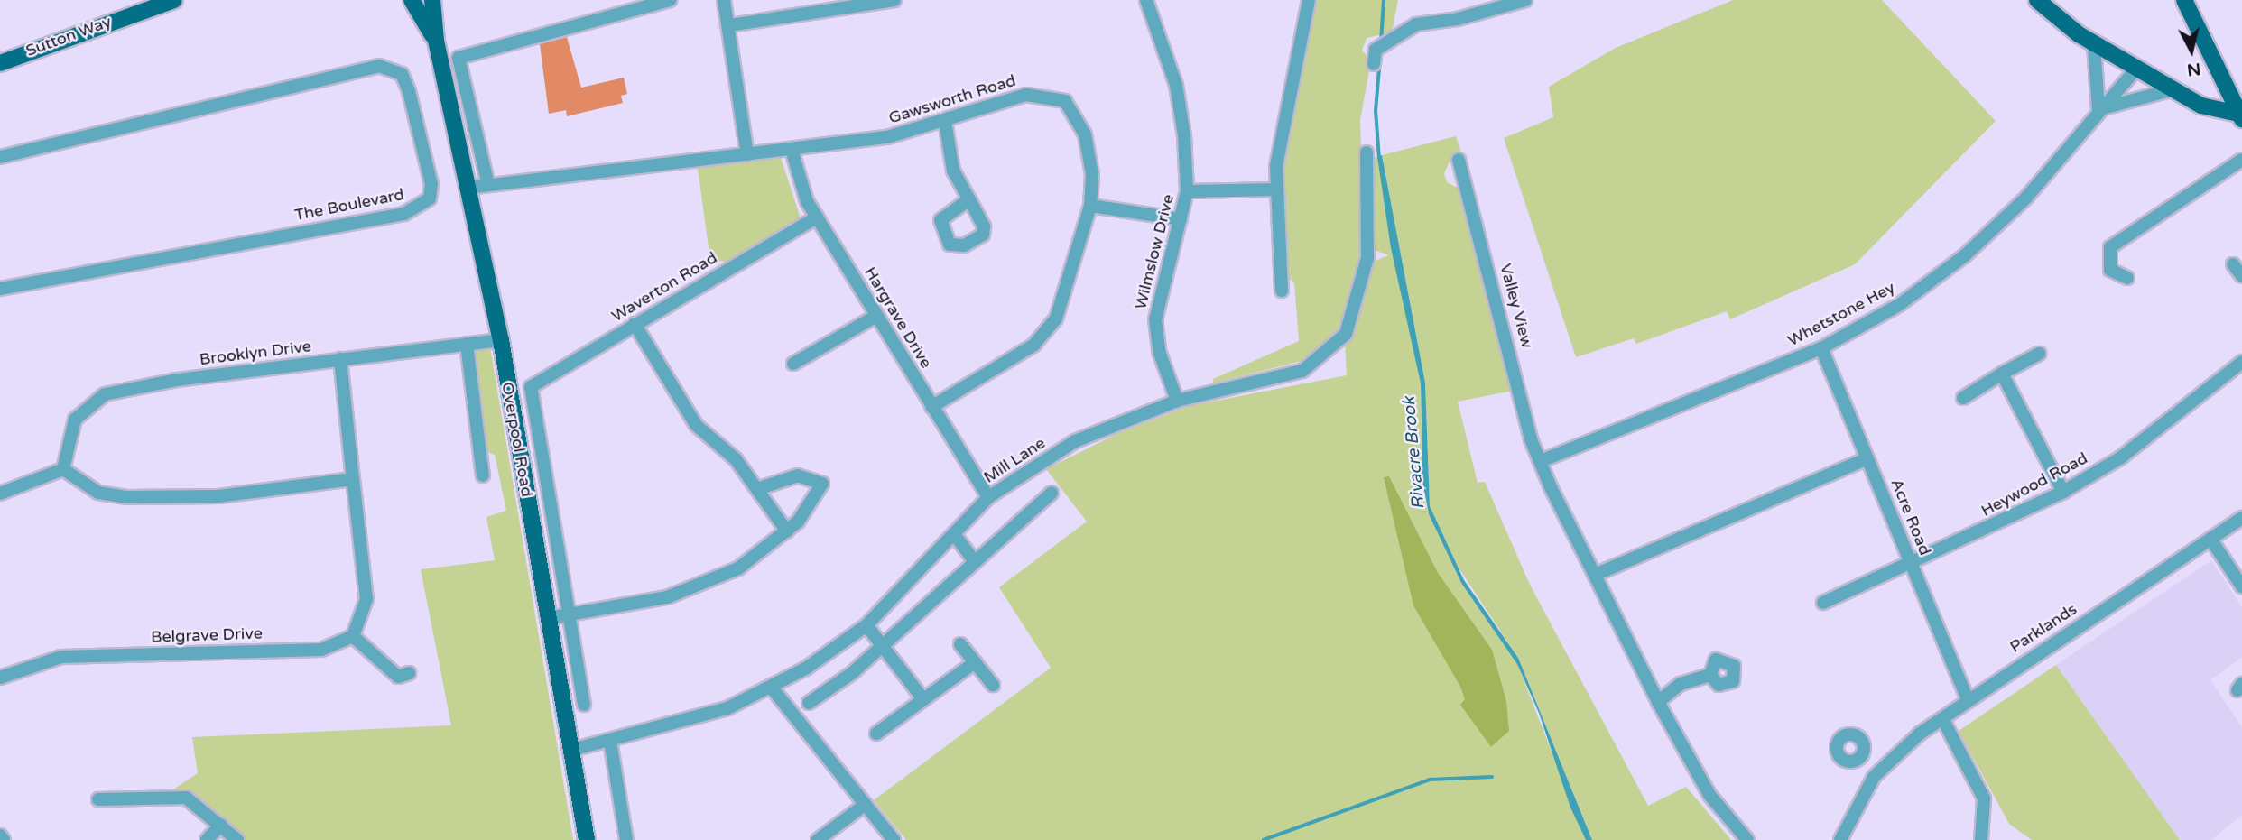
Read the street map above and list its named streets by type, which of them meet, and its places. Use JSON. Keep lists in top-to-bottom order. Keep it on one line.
{"streets":{"main road":["Sutton Way","Overpool Road"],"street":["Gawsworth Road","The Boulevard","Wilmslow Drive","Waverton Road","Valley View","Whetstone Hey","Hargrave Drive","Brooklyn Drive","Mill Lane","Heywood Road","Acre Road","Parklands","Belgrave Drive"]},"crossings":[["Gawsworth Road","Hargrave Drive"],["Gawsworth Road","Overpool Road"],["Wilmslow Drive","Mill Lane"],["Waverton Road","Hargrave Drive"],["Waverton Road","Overpool Road"],["Valley View","Whetstone Hey"],["Whetstone Hey","Acre Road"],["Hargrave Drive","Mill Lane"],["Brooklyn Drive","Overpool Road"],["Overpool Road","Mill Lane"],["Heywood Road","Acre Road"],["Acre Road","Parklands"]],"water":["Rivacre Brook"],"north":"bottom"}
